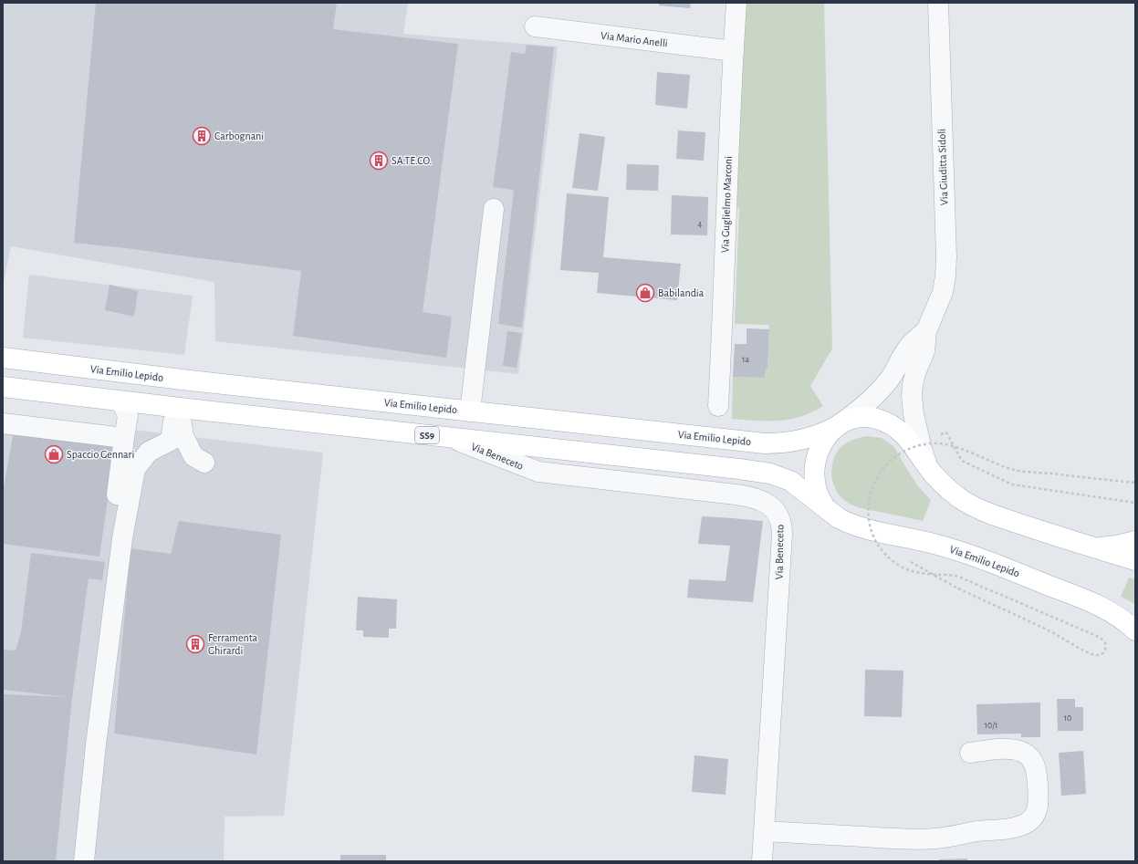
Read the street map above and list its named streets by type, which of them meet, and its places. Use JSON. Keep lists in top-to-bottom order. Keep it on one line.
{"streets":{"main road":["Via Emilio Lepido","SS9"],"street":["Via Mario Anelli","Via Giuditta Sidoli","Via Guglielmo Marconi","Via Beneceto"]},"crossings":[["Via Mario Anelli","Via Guglielmo Marconi"],["Via Giuditta Sidoli","Via Emilio Lepido"],["Via Emilio Lepido","Via Beneceto"]],"places":{"building":["Carbognani","SA.TE.CO.","Ferramenta Ghirardi"],"shop":["Babilandia","Spaccio Gennari"]},"house_numbers":["4","1a","10","10/1"]}
